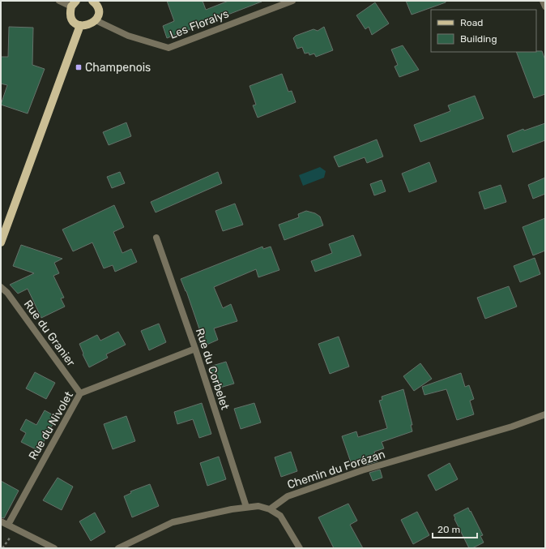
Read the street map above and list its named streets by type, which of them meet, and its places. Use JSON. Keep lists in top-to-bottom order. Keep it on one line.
{"streets":{"street":["Les Floralys","Rue du Granier","Rue du Corbelet","Rue du Nivolet","Chemin du Forézan"]},"crossings":[["Rue du Granier","Rue du Nivolet"],["Rue du Corbelet","Rue du Nivolet"]],"places":{"transit":["Champenois"]},"legend":["Road","Building"],"scale_bar":"20 m"}
